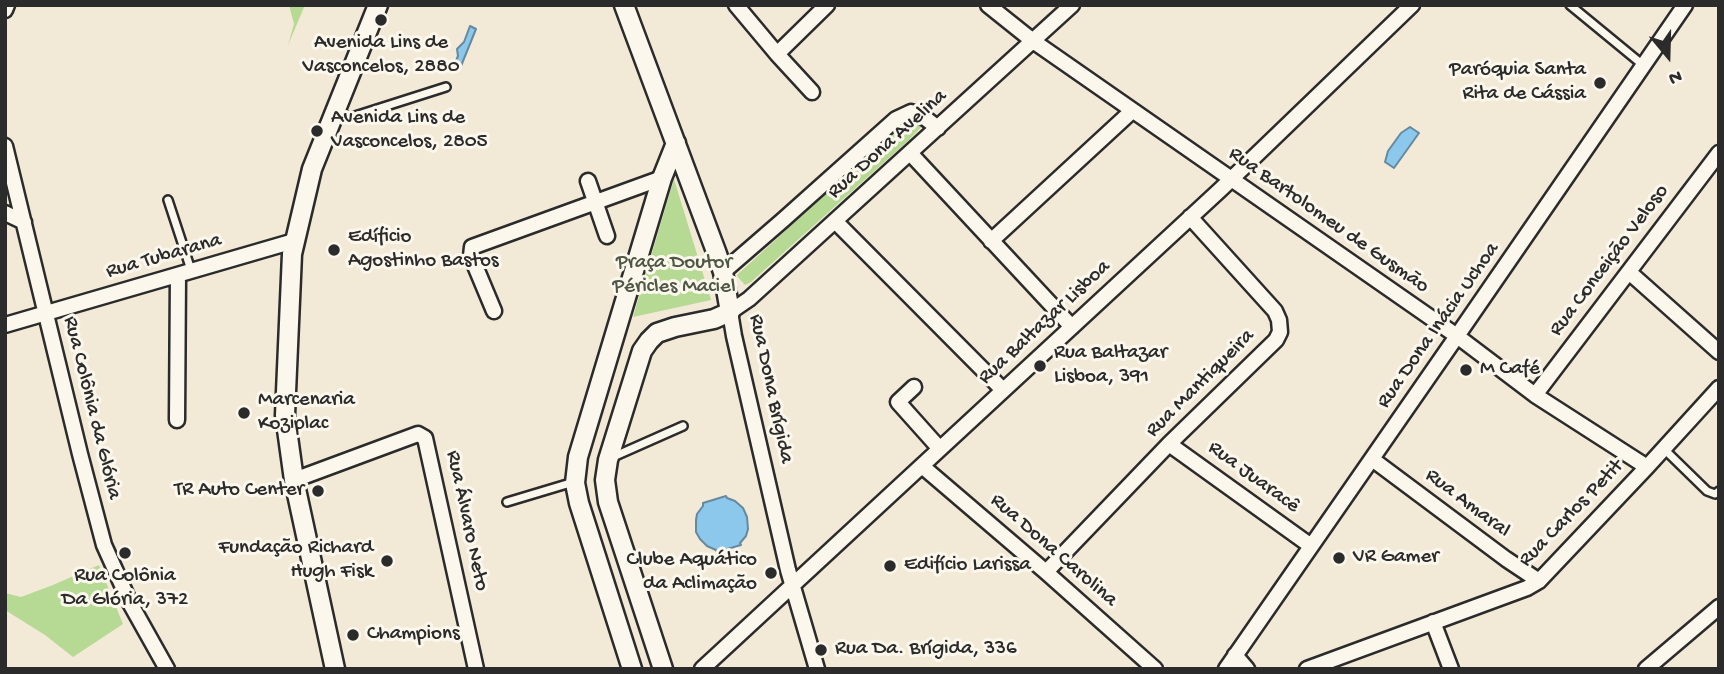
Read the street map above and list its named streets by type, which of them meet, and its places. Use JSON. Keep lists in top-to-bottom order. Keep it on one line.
{"streets":{"street":["Rua Dona Avelina","Rua Bartolomeu de Gusmão","Rua Tubarana","Rua Conceição Veloso","Rua Baltazar Lisboa","Rua Dona Inácia Uchoa","Rua Mantiqueira","Rua Dona Brígida","Rua Colônia da Glória","Rua Juaracê","Rua Amaral","Rua Carlos Petit","Rua Álvaro Neto","Rua Dona Carolina"]},"crossings":[["Rua Dona Avelina","Rua Bartolomeu de Gusmão"],["Rua Dona Avelina","Rua Dona Brígida"],["Rua Bartolomeu de Gusmão","Rua Conceição Veloso"],["Rua Bartolomeu de Gusmão","Rua Baltazar Lisboa"],["Rua Bartolomeu de Gusmão","Rua Dona Inácia Uchoa"],["Rua Bartolomeu de Gusmão","Rua Carlos Petit"],["Rua Tubarana","Rua Colônia da Glória"],["Rua Baltazar Lisboa","Rua Mantiqueira"],["Rua Baltazar Lisboa","Rua Dona Brígida"],["Rua Baltazar Lisboa","Rua Dona Carolina"],["Rua Dona Inácia Uchoa","Rua Juaracê"],["Rua Dona Inácia Uchoa","Rua Amaral"],["Rua Mantiqueira","Rua Juaracê"],["Rua Mantiqueira","Rua Dona Carolina"],["Rua Amaral","Rua Carlos Petit"]],"parks":["Praça Doutor Péricles Maciel"],"places":["Avenida Lins de Vasconcelos, 2880","Paróquia Santa Rita de Cássia","Avenida Lins de Vasconcelos, 2805","Edíficio Agostinho Bastos","Rua Baltazar Lisboa, 391","M Café","Marcenaria Koziplac","TR Auto Center","Rua Colônia Da Glória, 372","VR Gamer","Fundação Richard Hugh Fisk","Edifício Larissa","Clube Aquático da Aclimação","Champions","Rua Da. Brígida, 336"],"north":"bottom"}
